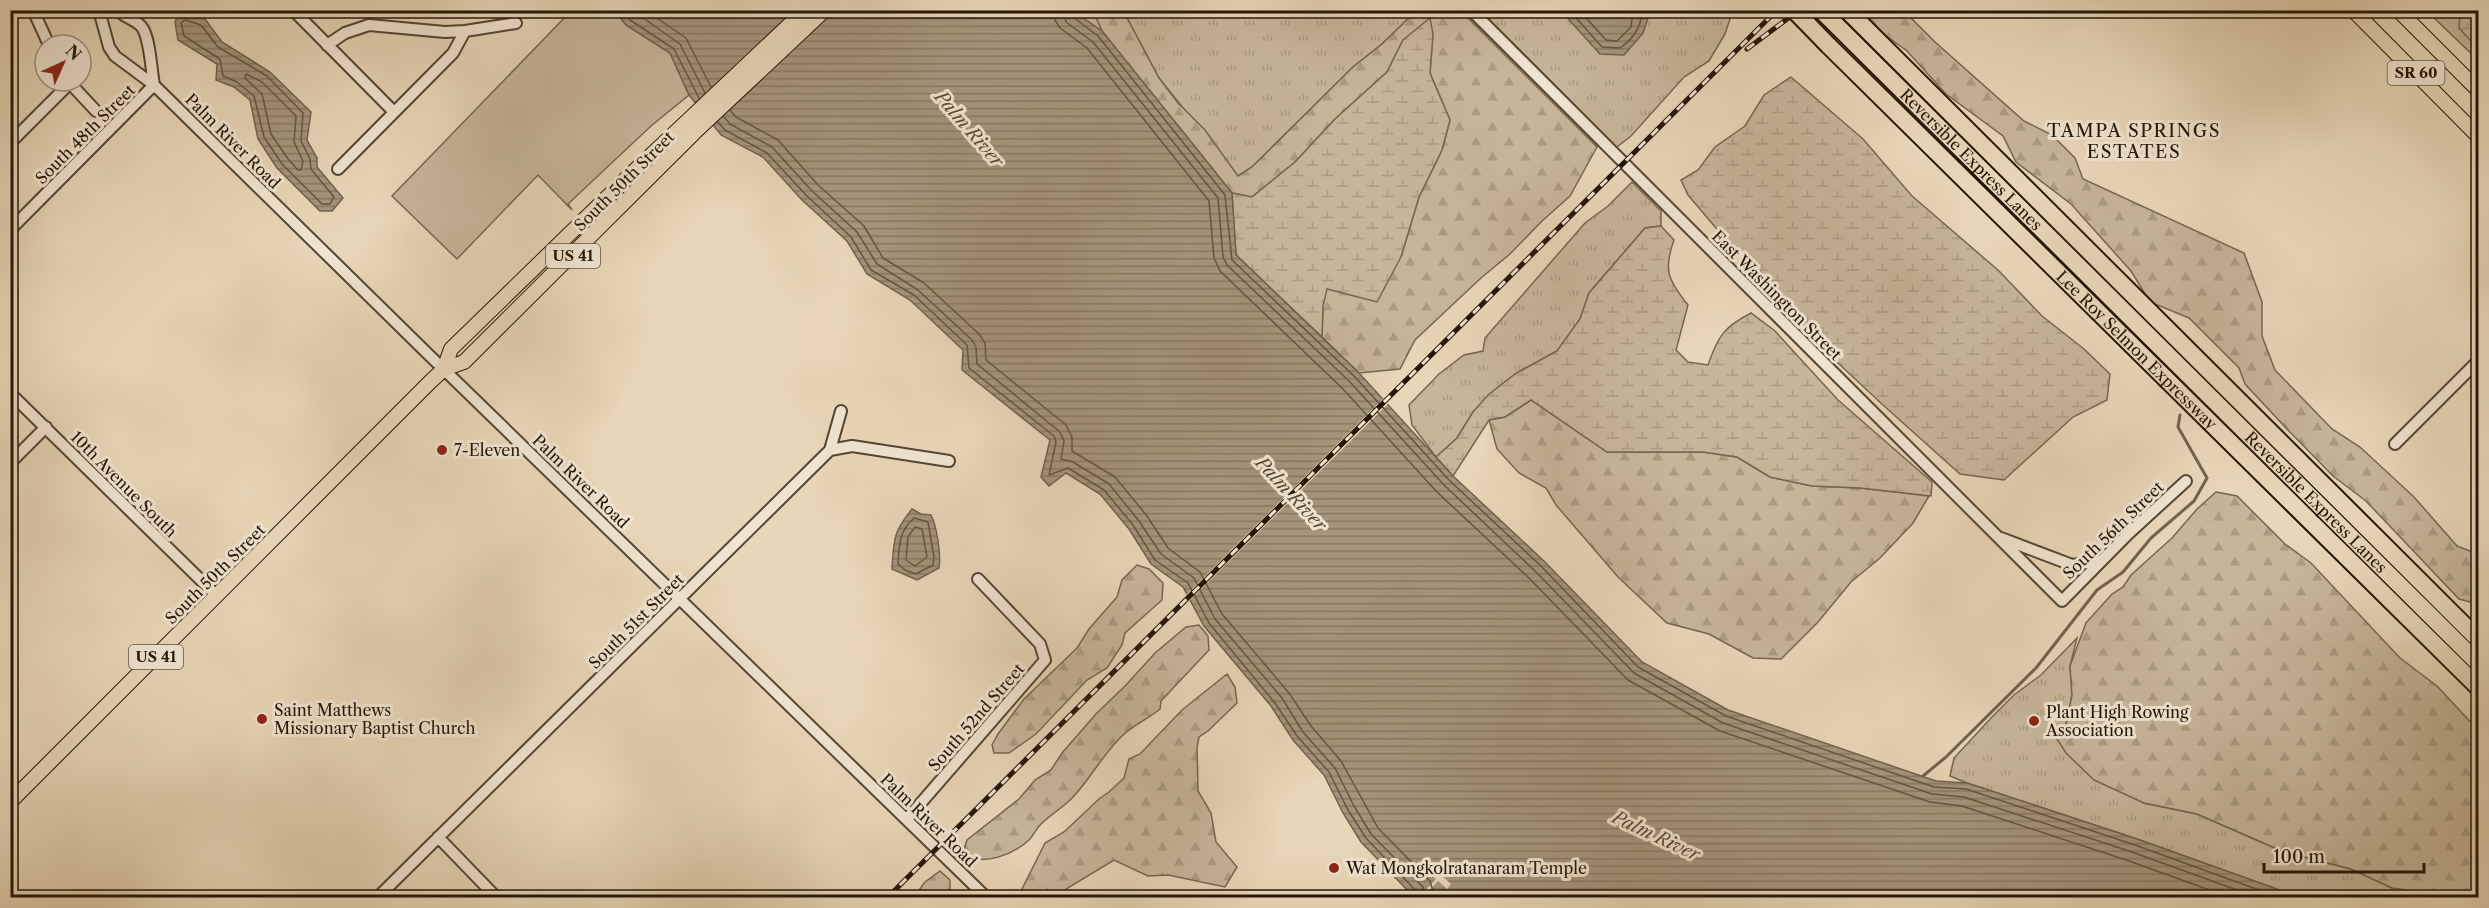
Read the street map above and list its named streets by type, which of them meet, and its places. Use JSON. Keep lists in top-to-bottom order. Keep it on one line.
{"streets":{"highway":["Reversible Express Lanes","Lee Roy Selmon Expressway"],"main road":["SR 60","South 50th Street","US 41"],"street":["South 48th Street","Palm River Road","East Washington Street","10th Avenue South","South 56th Street","South 51st Street","South 52nd Street"]},"crossings":[["South 48th Street","Palm River Road"],["Palm River Road","South 50th Street"],["Palm River Road","South 51st Street"],["Palm River Road","South 52nd Street"],["South 50th Street","10th Avenue South"],["East Washington Street","South 56th Street"]],"districts":["TAMPA SPRINGS ESTATES"],"water":["Palm River"],"places":["7-Eleven","Saint Matthews Missionary Baptist Church","Plant High Rowing Association","Wat Mongkolratanaram Temple"],"scale_bar":"100 m","north":"top right"}
